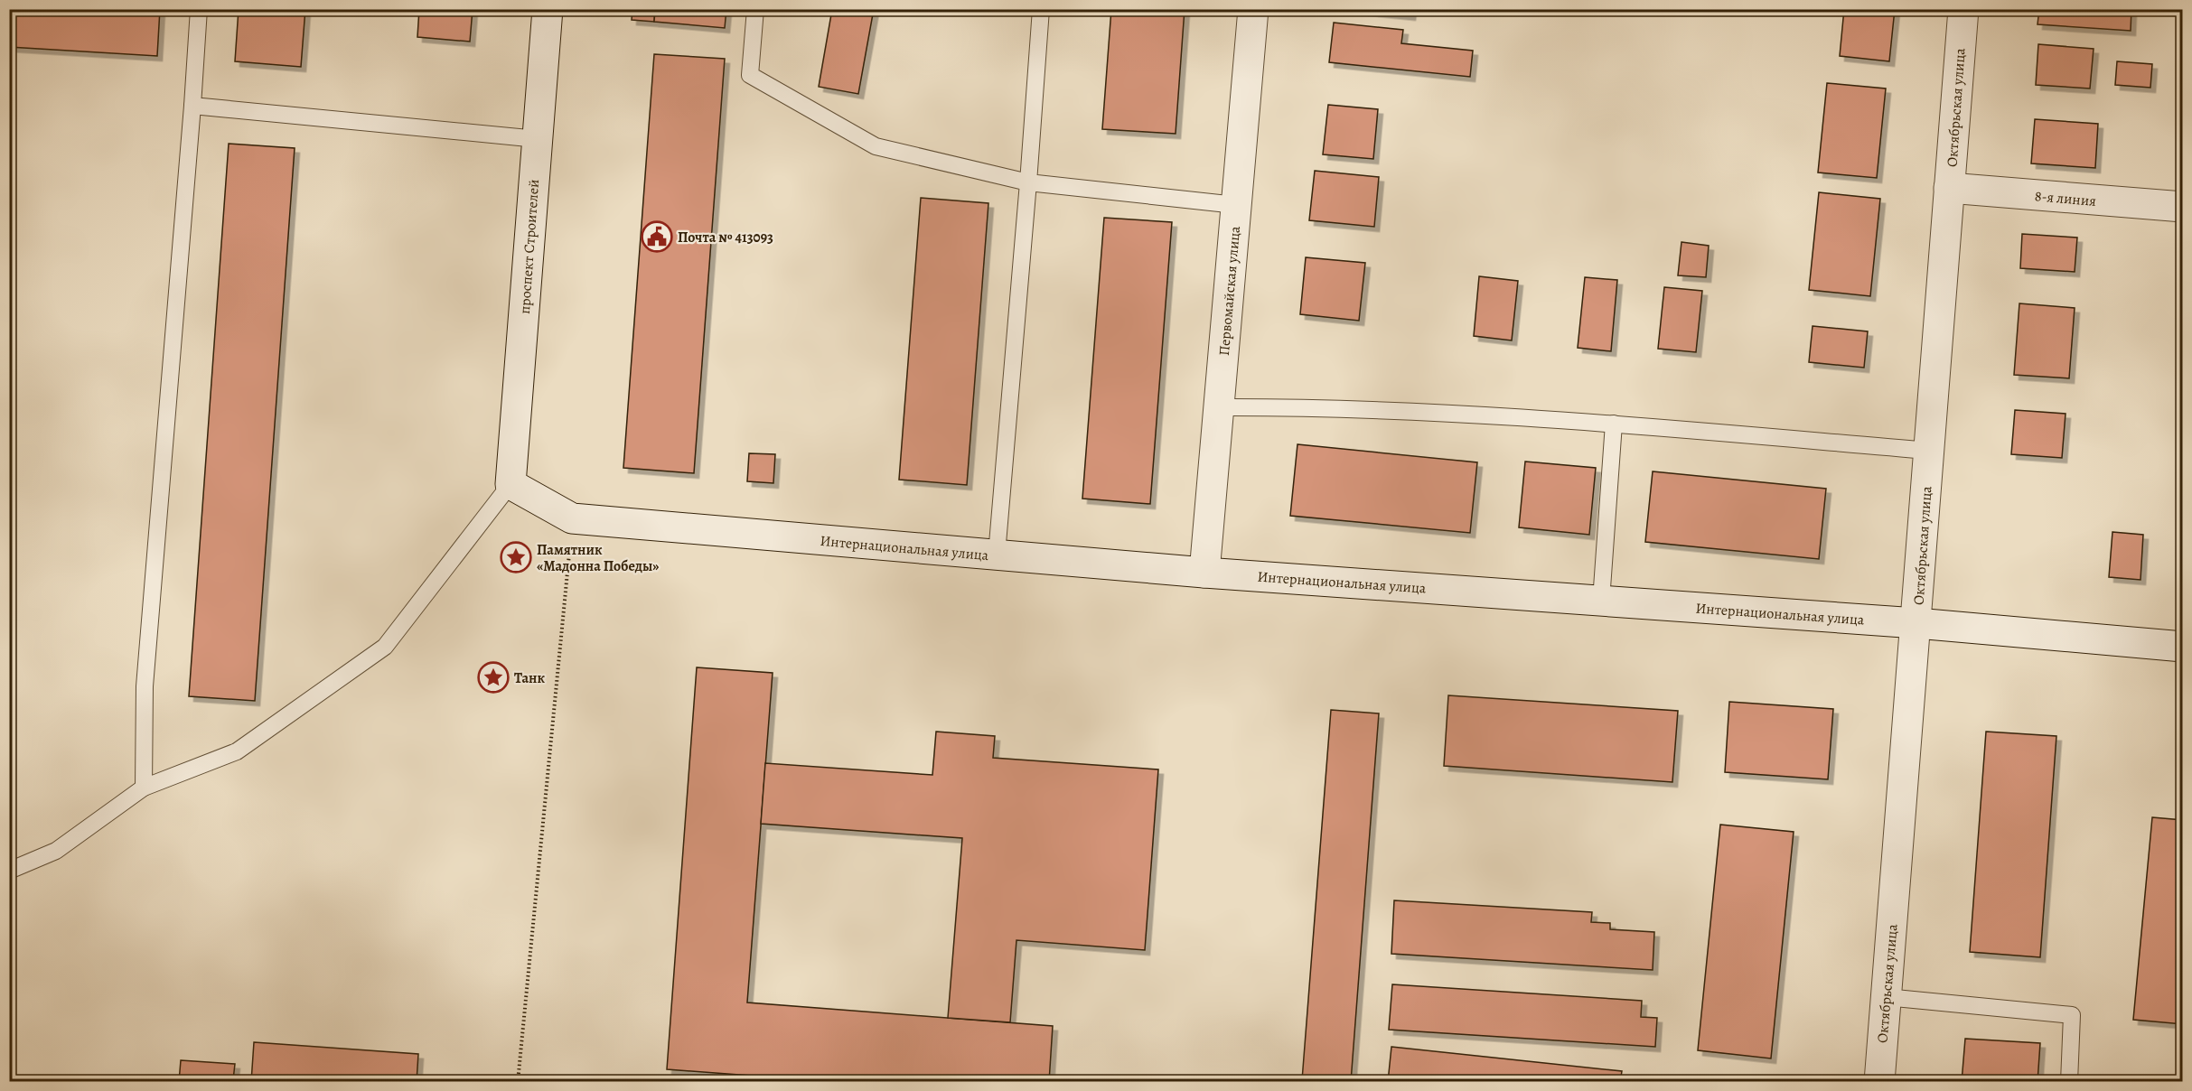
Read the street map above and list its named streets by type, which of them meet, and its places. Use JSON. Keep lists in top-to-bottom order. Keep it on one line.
{"streets":{"street":["Октябрьская улица","8-я линия","проспект Строителей","Первомайская улица","Интернациональная улица"]},"crossings":[["Октябрьская улица","8-я линия"],["Октябрьская улица","Интернациональная улица"],["проспект Строителей","Интернациональная улица"],["Первомайская улица","Интернациональная улица"]],"places":{"public building":["Почта № 413093"],"place":["Памятник «Мадонна Победы»","Танк"]}}
